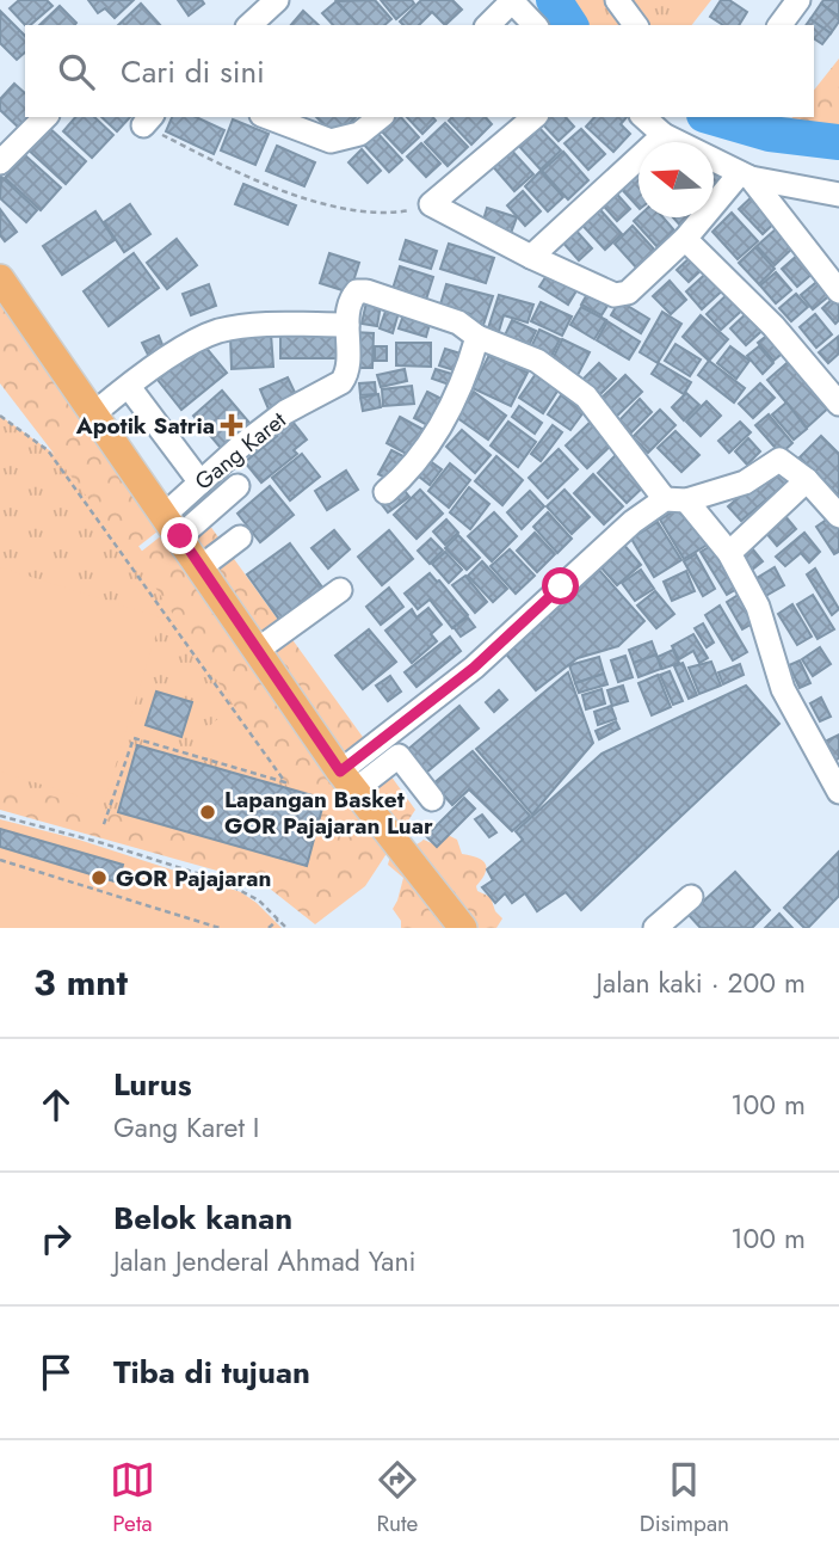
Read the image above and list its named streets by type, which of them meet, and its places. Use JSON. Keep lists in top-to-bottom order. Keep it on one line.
{"streets":{"street":["Gang Karet"]},"places":{"health":["Apotik Satria"],"other":["Lapangan Basket GOR Pajajaran Luar","GOR Pajajaran"]},"north":"left","page":{"search":"Cari di sini","heading":["3 mnt","Jalan kaki · 200 m"],"list":[["Lurus","Gang Karet I","100 m"],["Belok kanan","Jalan Jenderal Ahmad Yani","100 m"],"Tiba di tujuan"],"nav":["Peta","Rute","Disimpan"]}}
